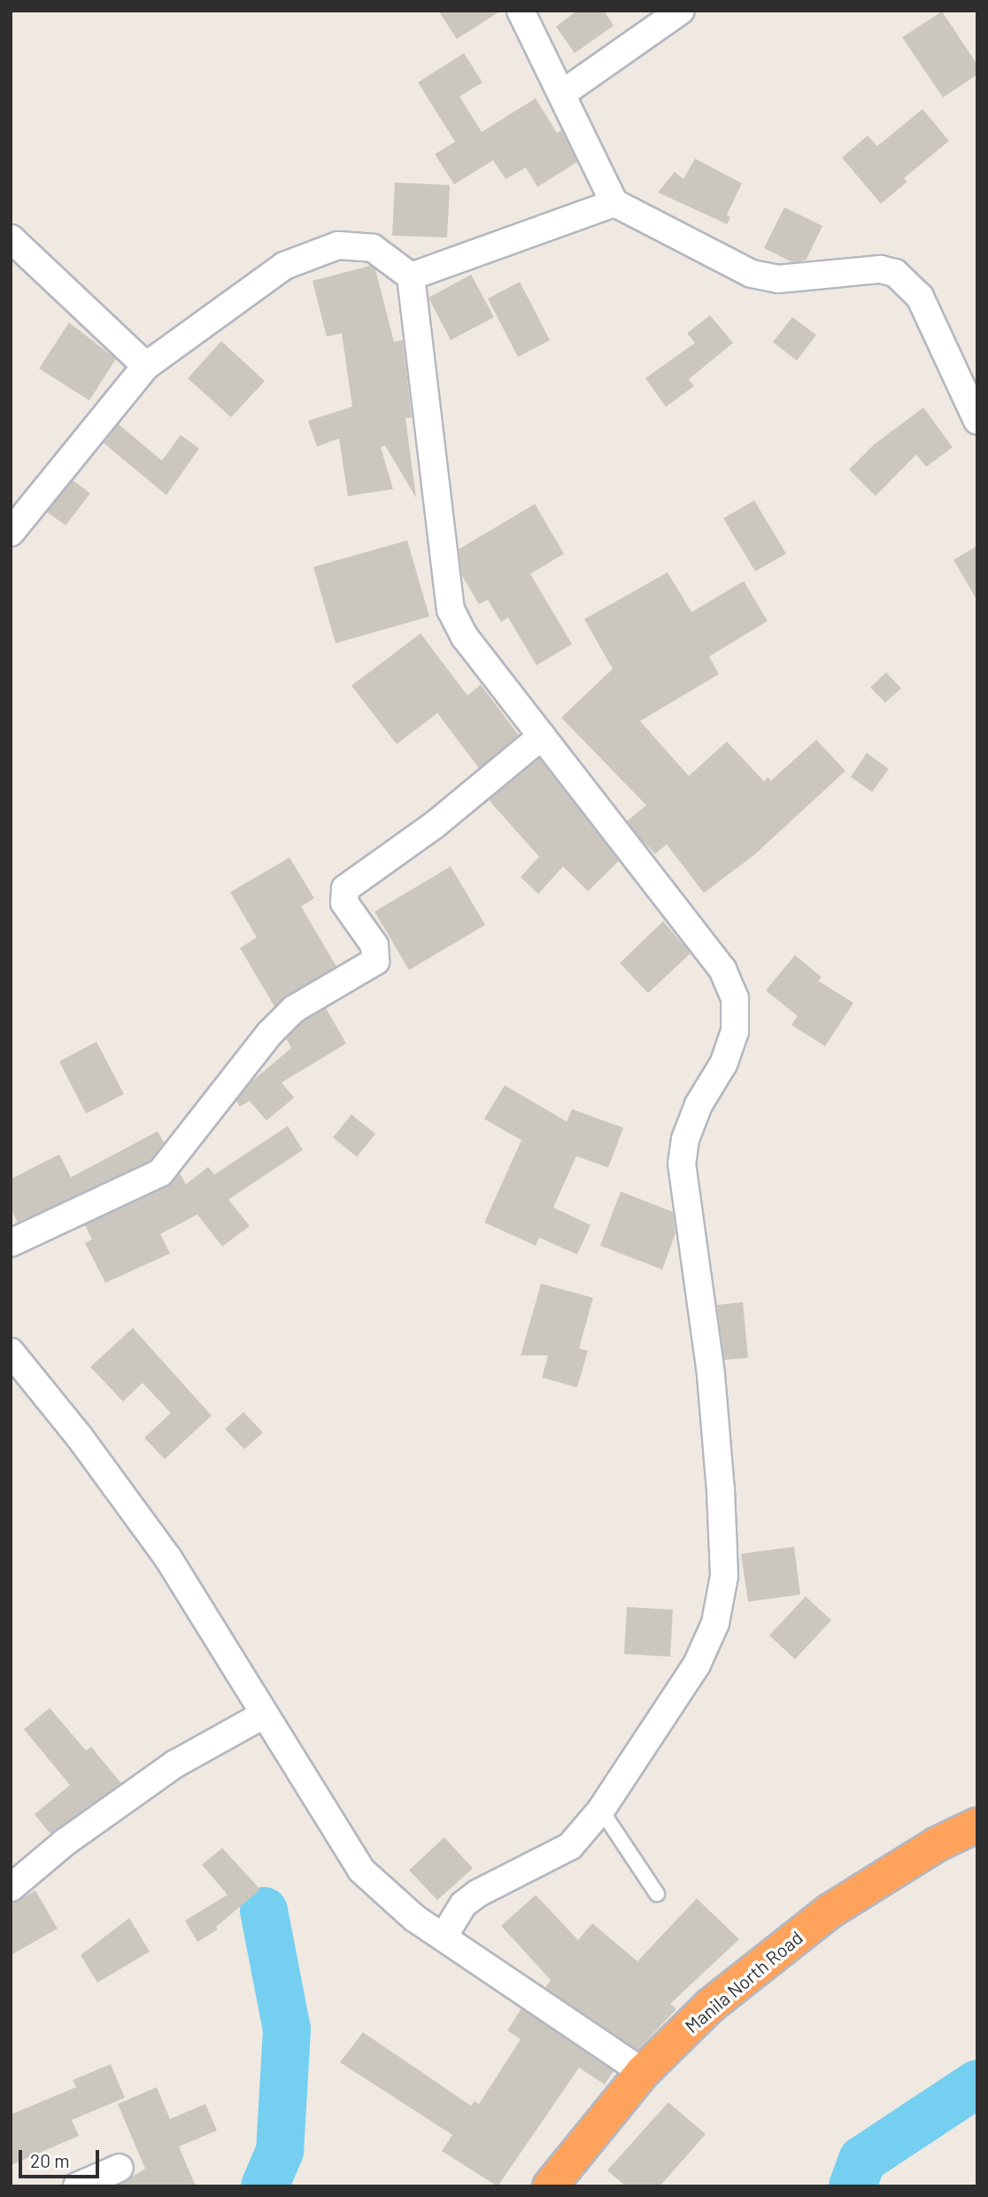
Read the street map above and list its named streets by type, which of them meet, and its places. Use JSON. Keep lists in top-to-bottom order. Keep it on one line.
{"streets":{"highway":["Manila North Road"]},"scale_bar":"20 m"}
